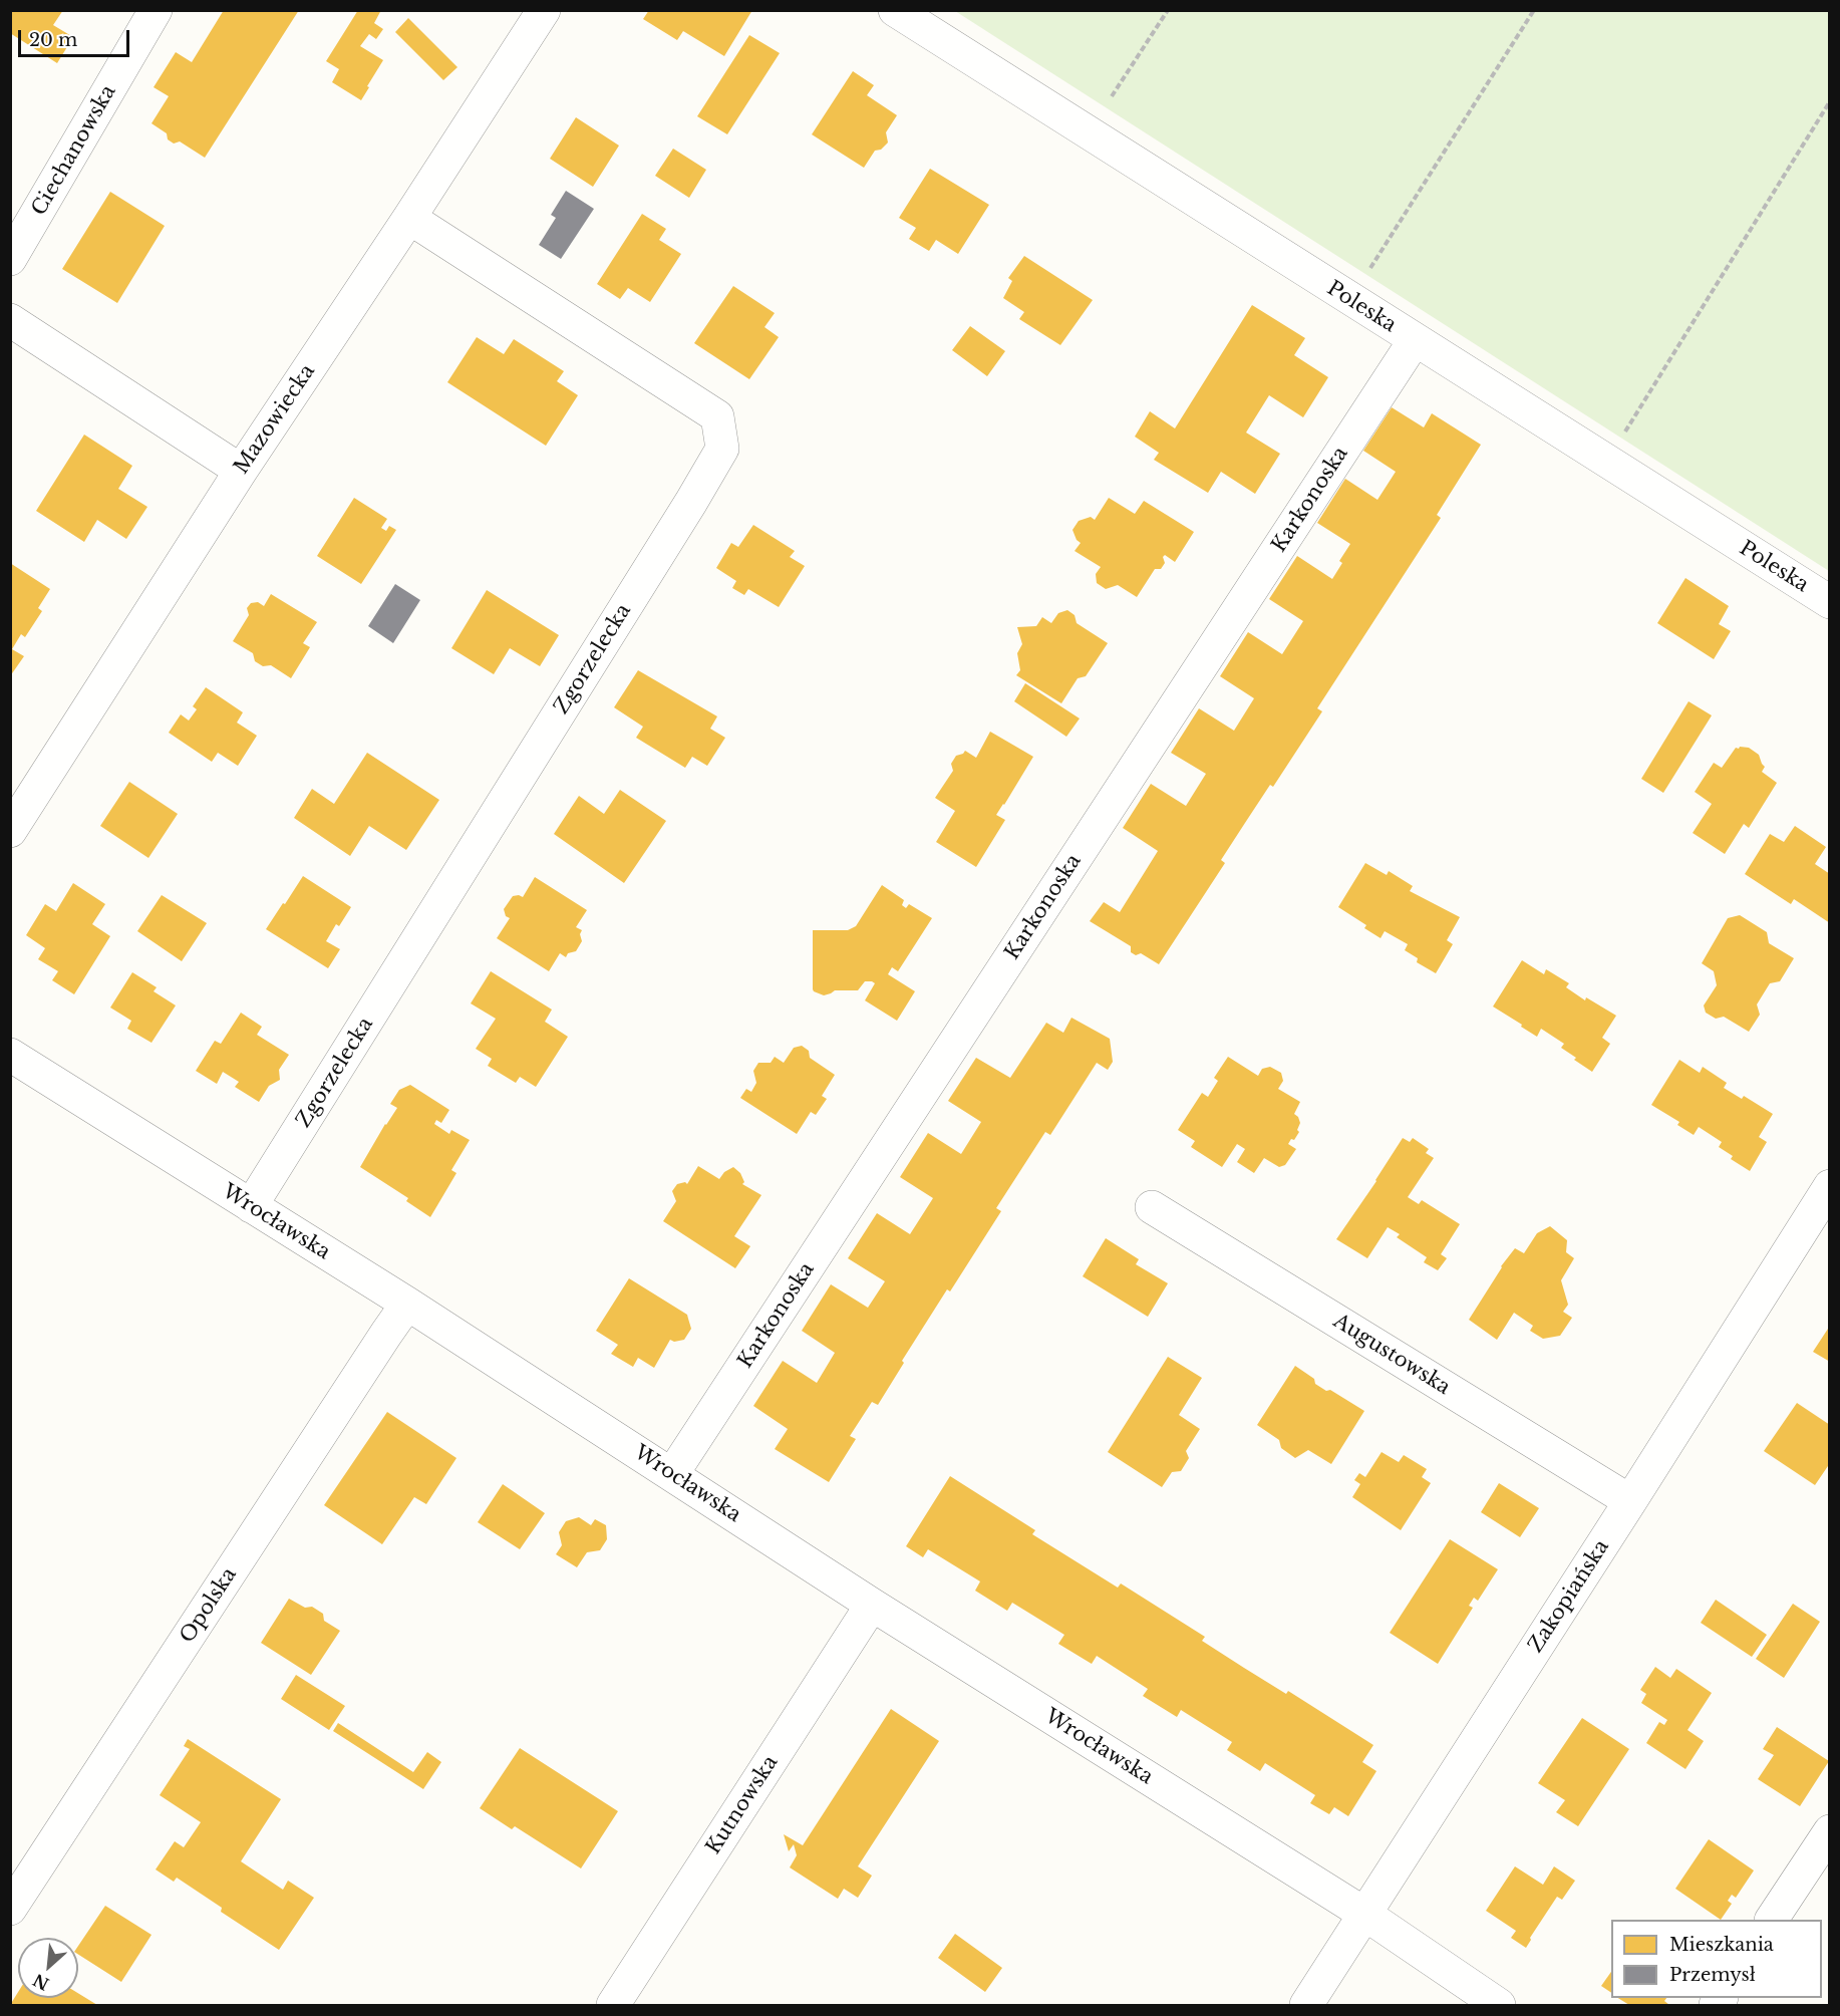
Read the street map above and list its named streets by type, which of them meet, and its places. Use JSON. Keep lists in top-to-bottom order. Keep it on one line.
{"streets":{"street":["Ciechanowska","Poleska","Mazowiecka","Karkonoska","Zgorzelecka","Wrocławska","Augustowska","Zakopiańska","Opolska","Kutnowska"]},"crossings":[["Poleska","Karkonoska"],["Mazowiecka","Zgorzelecka"],["Karkonoska","Wrocławska"],["Zgorzelecka","Wrocławska"],["Wrocławska","Zakopiańska"],["Wrocławska","Opolska"],["Wrocławska","Kutnowska"],["Augustowska","Zakopiańska"]],"legend":["Mieszkania","Przemysł"],"scale_bar":"20 m","north":"bottom left"}
